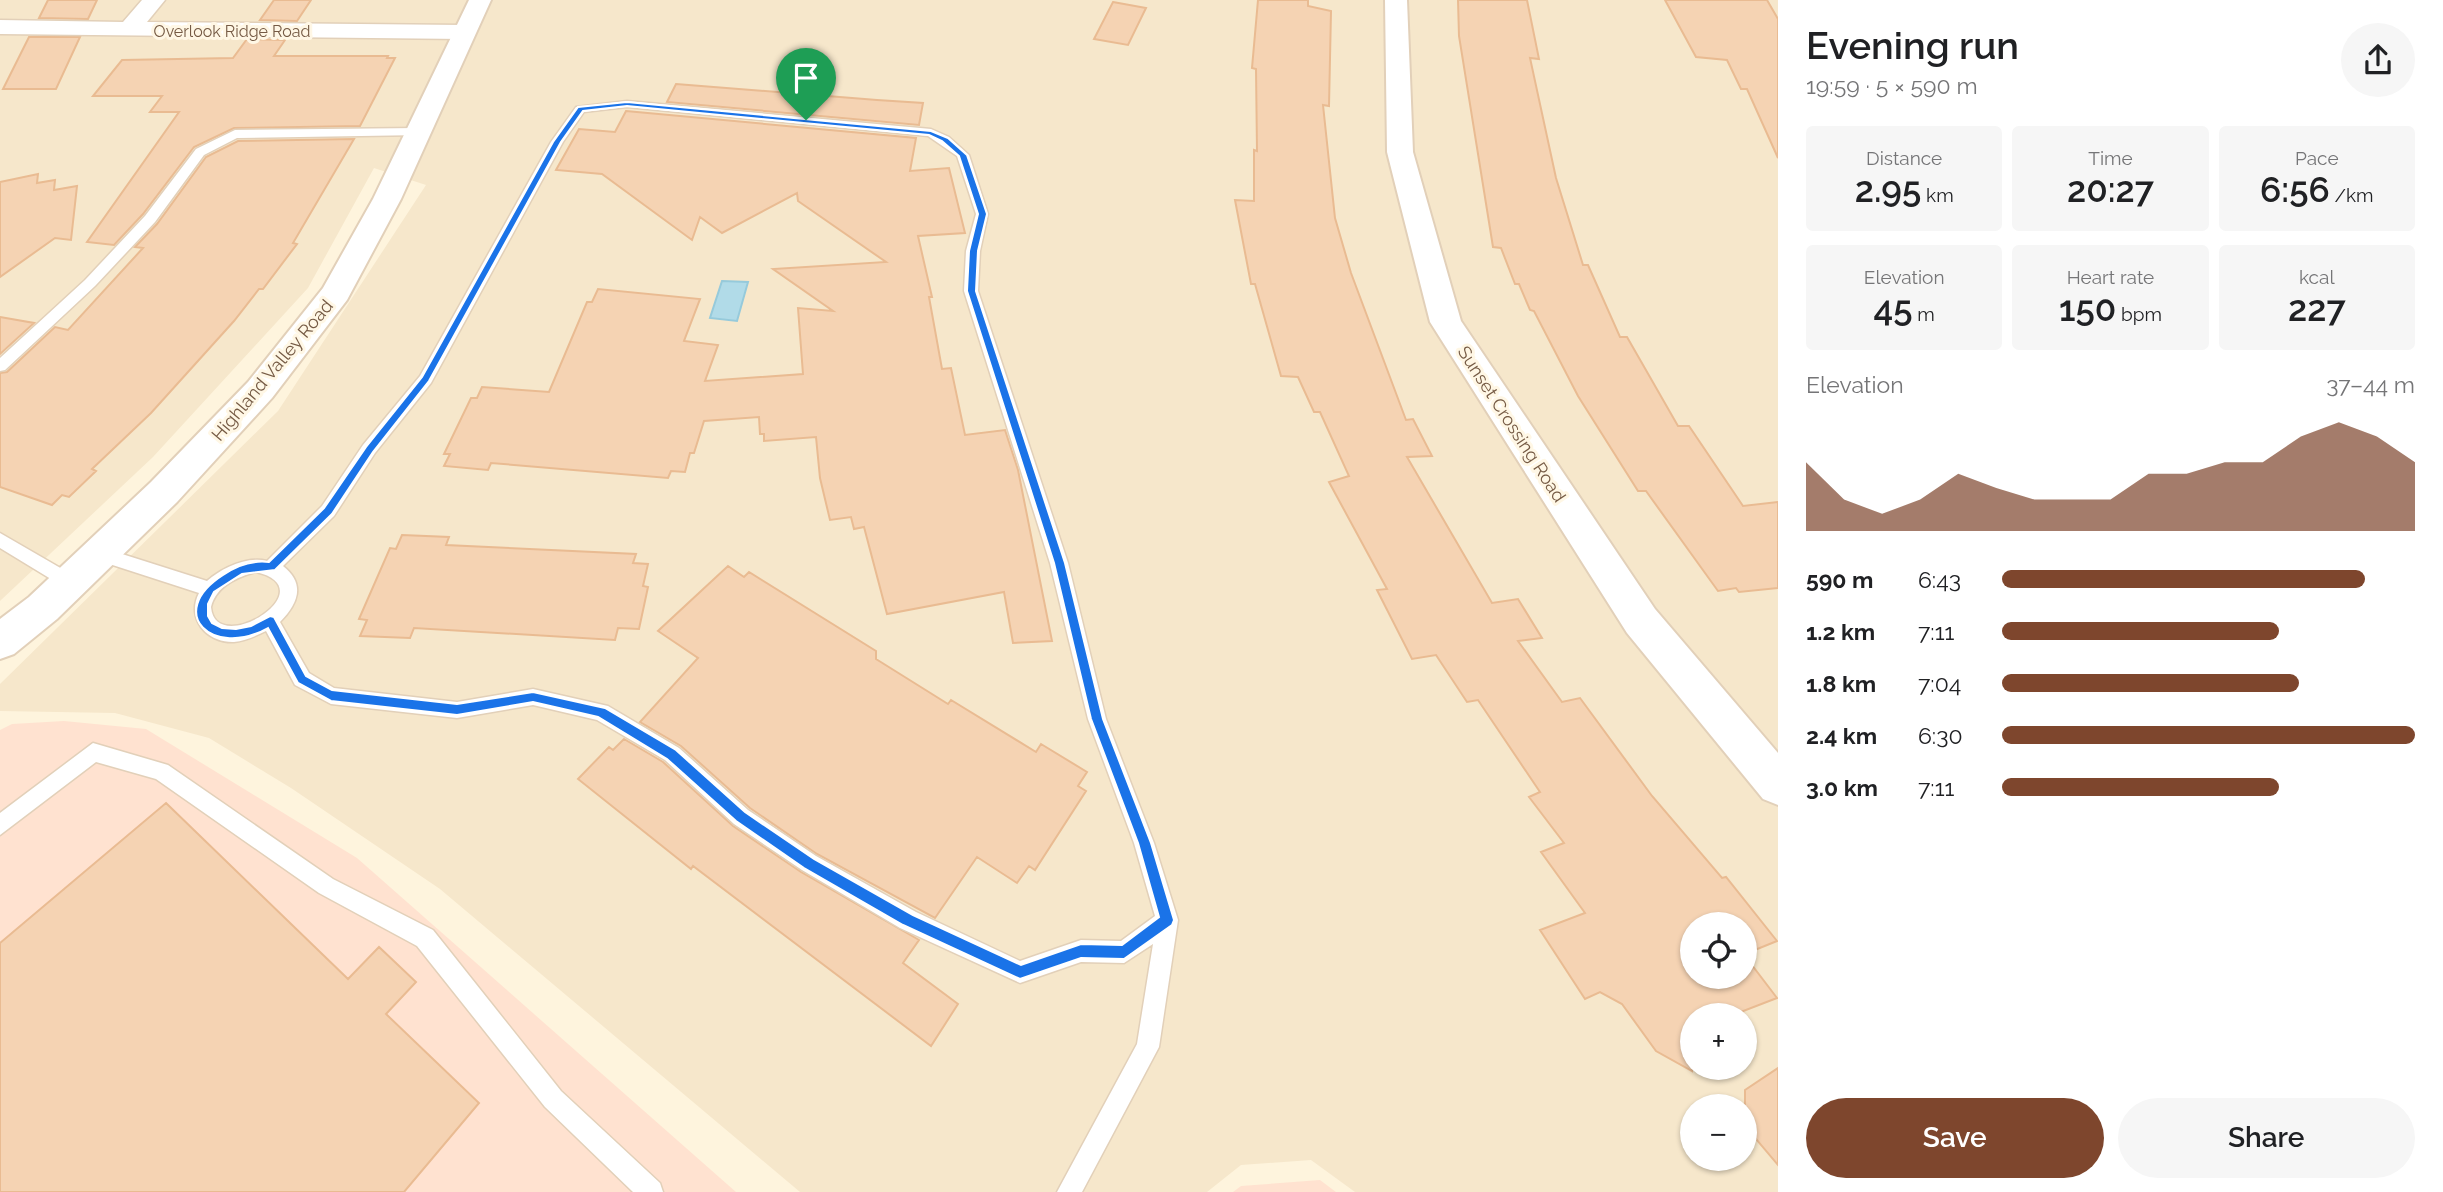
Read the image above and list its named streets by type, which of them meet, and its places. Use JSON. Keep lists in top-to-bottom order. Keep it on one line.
{"streets":{"street":["Overlook Ridge Road","Highland Valley Road","Sunset Crossing Road"]},"crossings":[["Overlook Ridge Road","Highland Valley Road"]],"page":{"heading":["Evening run","19:59 · 5 × 590 m"],"stats":[["Distance","2.95 km"],["Time","20:27"],["Pace","6:56 /km"],["Elevation","45 m"],["Heart rate","150 bpm"],["kcal","227"]],"chart":["Elevation","37–44 m"],"list":[{"name":"590 m","note":"6:43"},{"name":"1.2 km","note":"7:11"},{"name":"1.8 km","note":"7:04"},{"name":"2.4 km","note":"6:30"},{"name":"3.0 km","note":"7:11"}],"map_buttons":["+","−"],"buttons":["Save","Share"]}}
